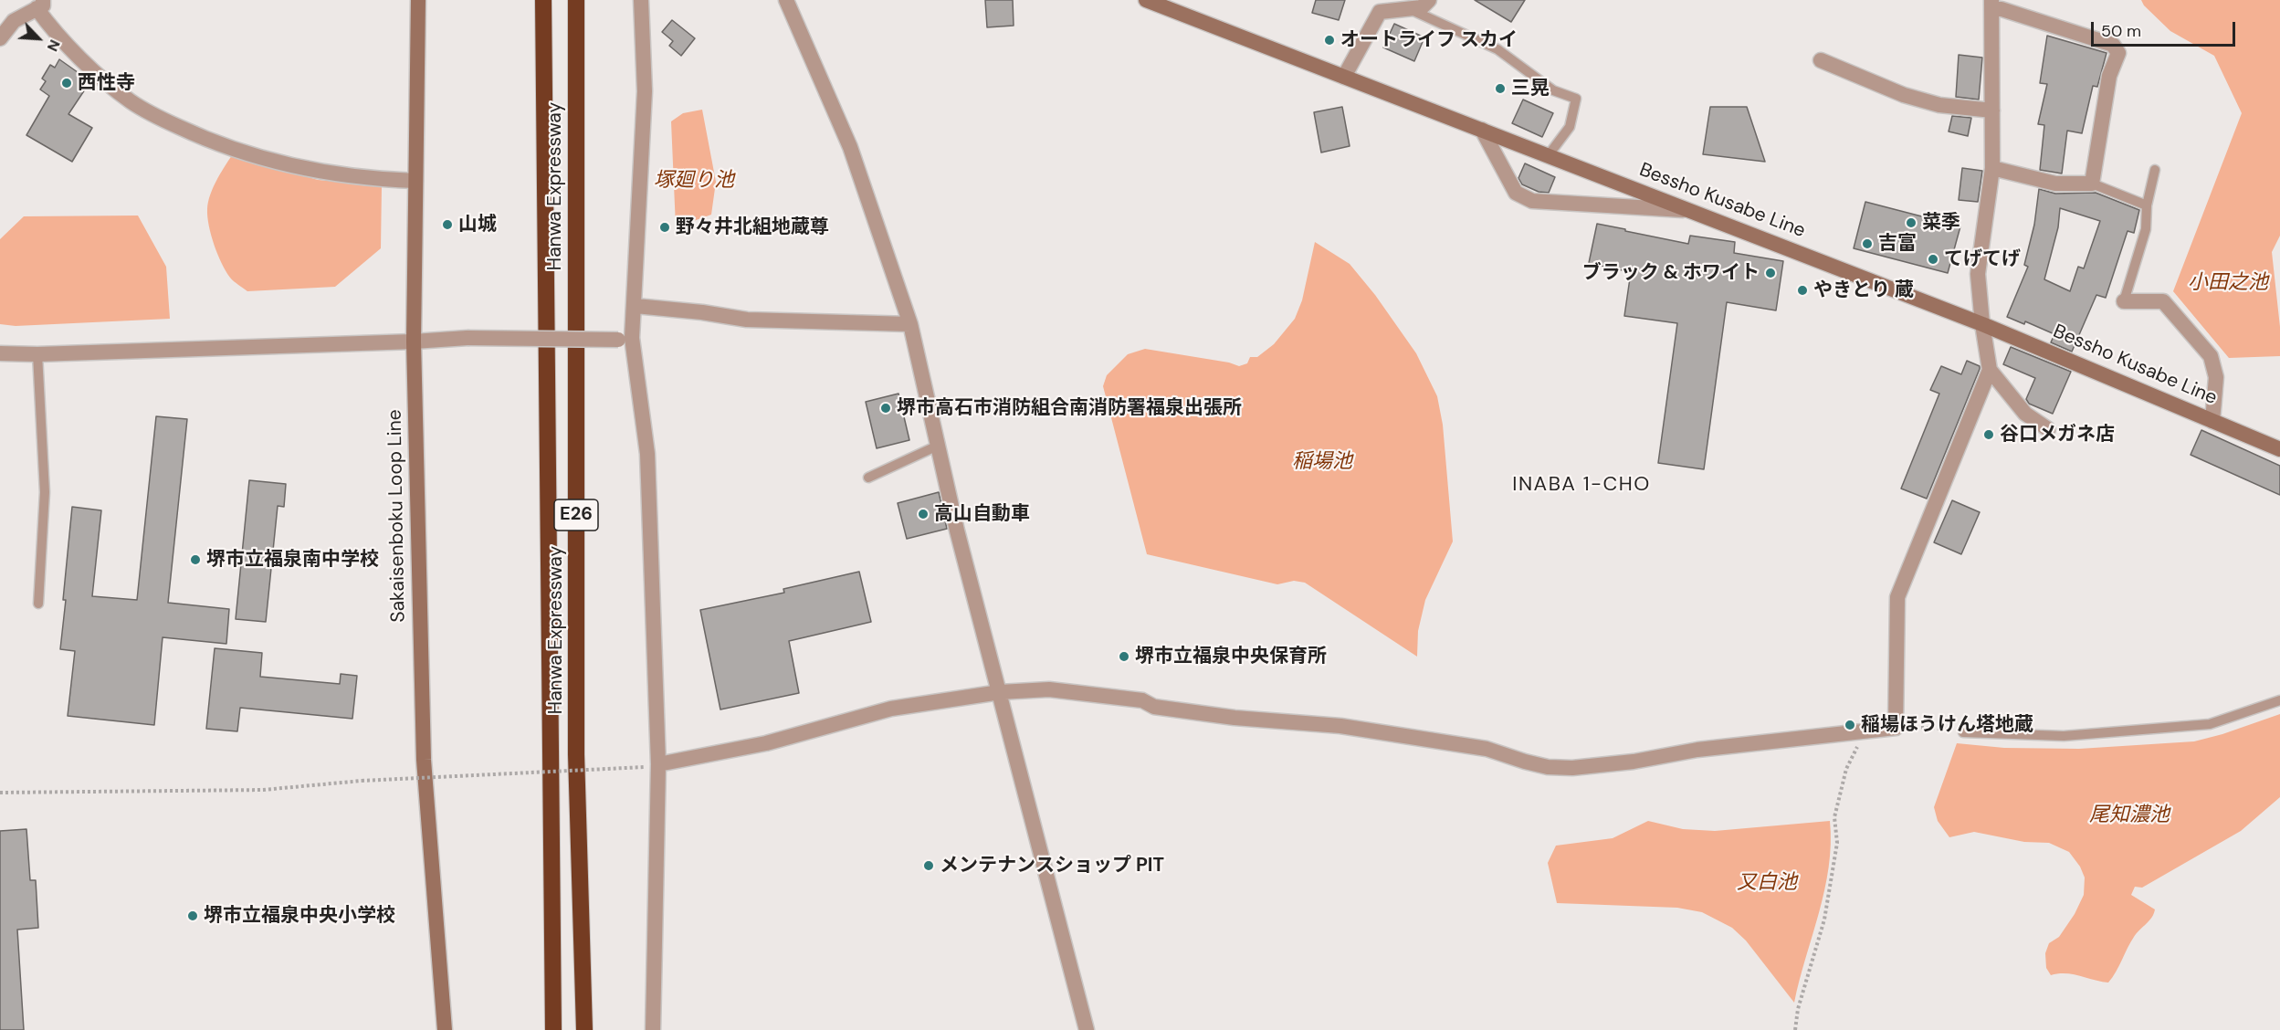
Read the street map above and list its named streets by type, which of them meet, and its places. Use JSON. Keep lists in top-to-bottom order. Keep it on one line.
{"streets":{"highway":["Hanwa Expressway","E26"],"main road":["Bessho Kusabe Line","Sakaisenboku Loop Line"]},"districts":["INABA 1-CHO"],"water":["塚廻り池","小田之池","稲場池","尾知濃池","又白池"],"places":["オートライフ スカイ","西性寺","三晃","菜季","山城","野々井北組地蔵尊","吉富","てげてげ","ブラック & ホワイト","やきとり 蔵","堺市高石市消防組合南消防署福泉出張所","谷口メガネ店","高山自動車","堺市立福泉南中学校","堺市立福泉中央保育所","稲場ほうけん塔地蔵","メンテナンスショップ PIT","堺市立福泉中央小学校"],"scale_bar":"50 m","north":"bottom right"}
